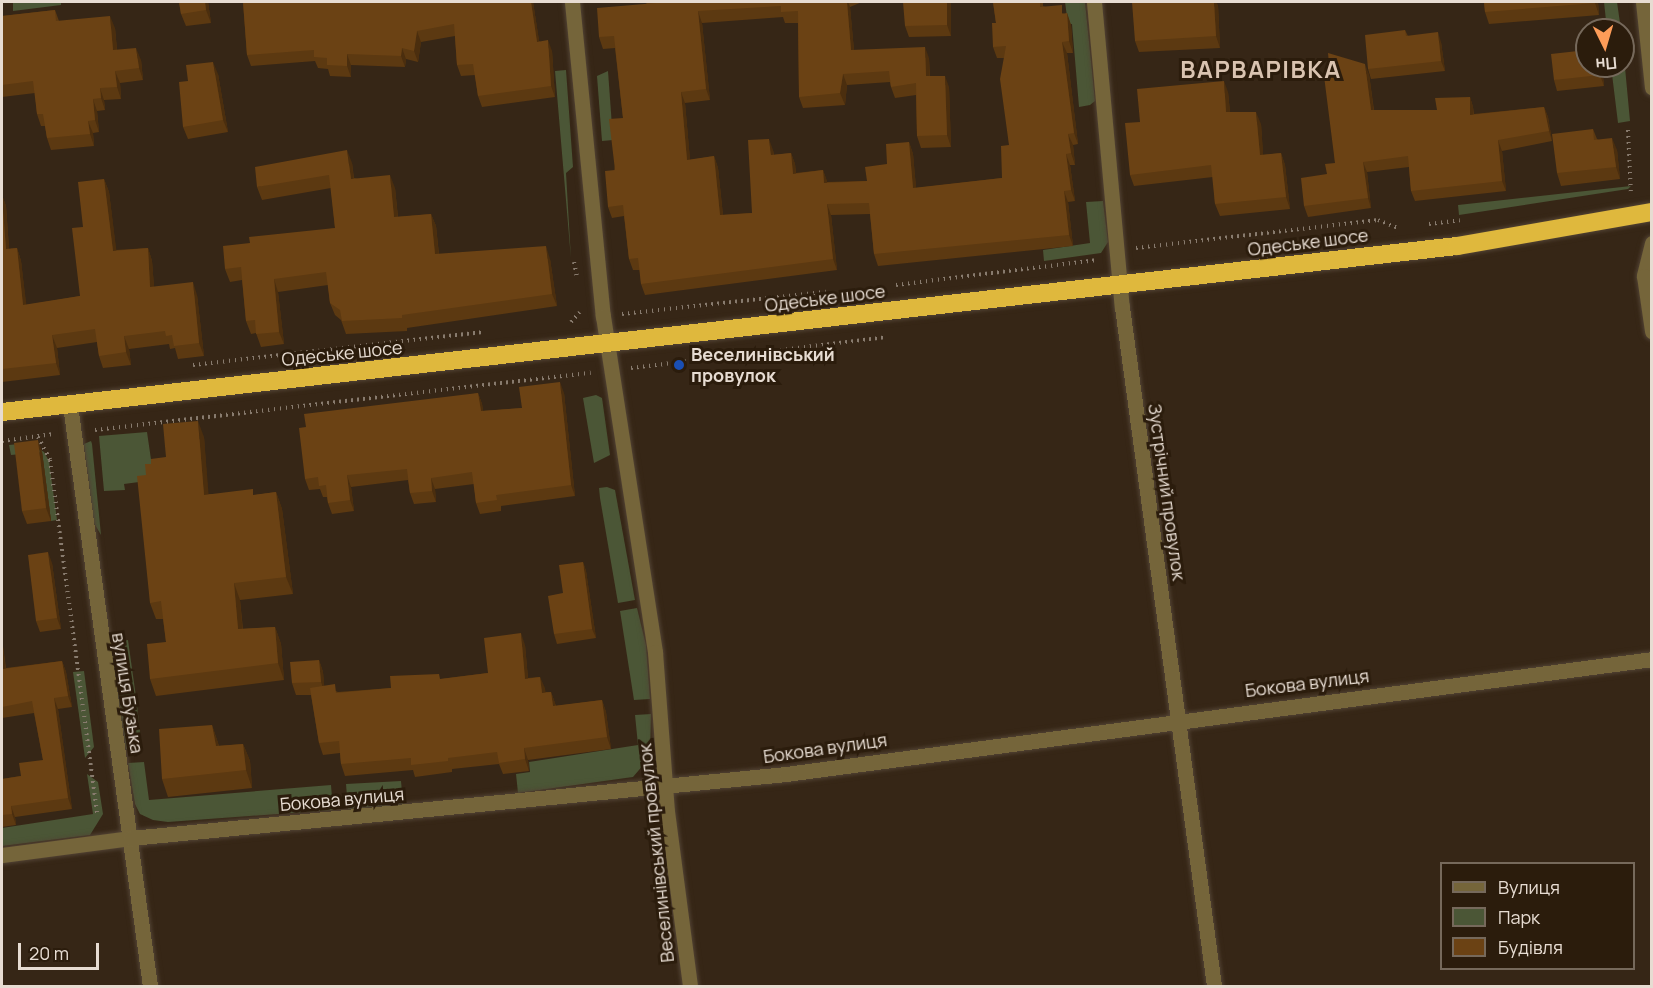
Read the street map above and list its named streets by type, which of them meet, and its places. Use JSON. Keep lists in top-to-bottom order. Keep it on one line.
{"streets":{"highway":["Одеське шосе"],"street":["Зустрічний провулок","Бокова вулиця","вулиця Бузька","Веселинівський провулок"]},"crossings":[["Одеське шосе","Зустрічний провулок"],["Одеське шосе","вулиця Бузька"],["Одеське шосе","Веселинівський провулок"],["Зустрічний провулок","Бокова вулиця"],["Бокова вулиця","вулиця Бузька"],["Бокова вулиця","Веселинівський провулок"]],"districts":["ВАРВАРІВКА"],"places":["Веселинівський провулок"],"legend":["Вулиця","Парк","Будівля"],"scale_bar":"20 m","north":"bottom"}
